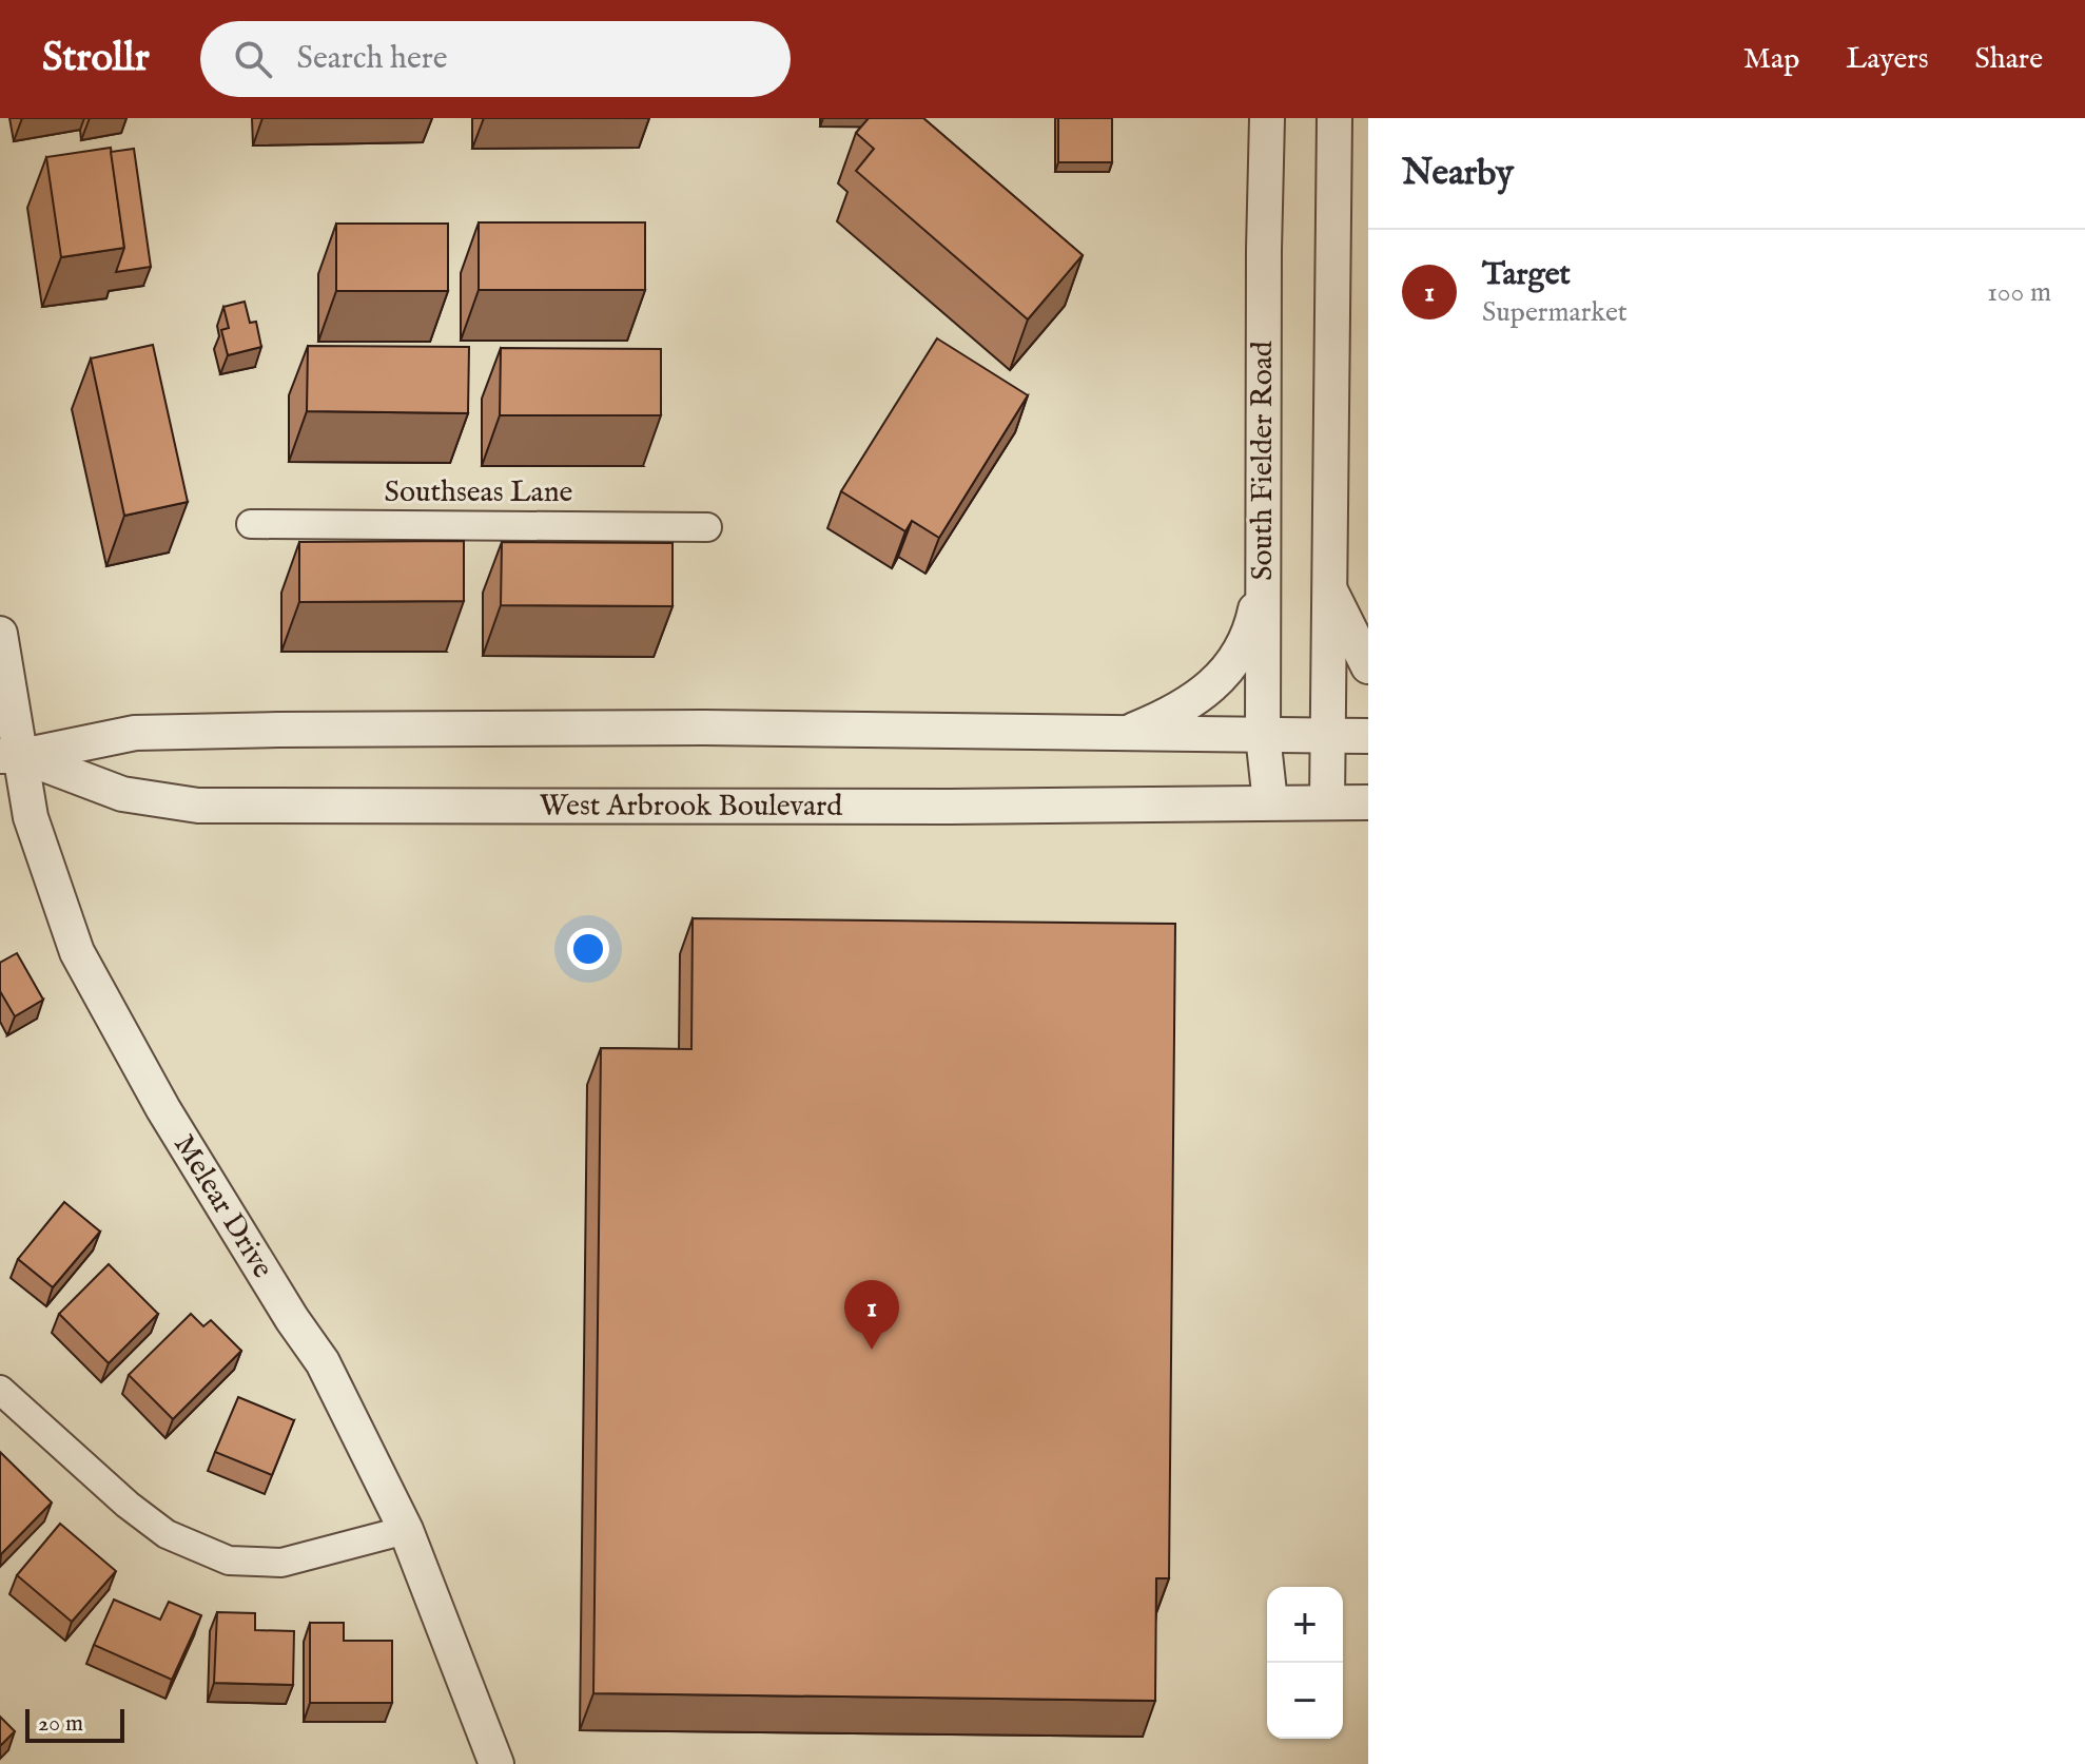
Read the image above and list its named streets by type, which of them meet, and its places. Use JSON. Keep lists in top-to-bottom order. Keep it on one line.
{"streets":{"street":["South Fielder Road","Southseas Lane","West Arbrook Boulevard","Melear Drive"]},"crossings":[["South Fielder Road","West Arbrook Boulevard"],["West Arbrook Boulevard","Melear Drive"]],"scale_bar":"20 m","page":{"header":"Strollr","search":"Search here","nav":["Map","Layers","Share"],"heading":"Nearby","list":[{"mark":"1","name":"Target","note":"Supermarket","value":"100 m"}],"pins":"1","map_buttons":["+","−"],"scale":"20 m"}}
